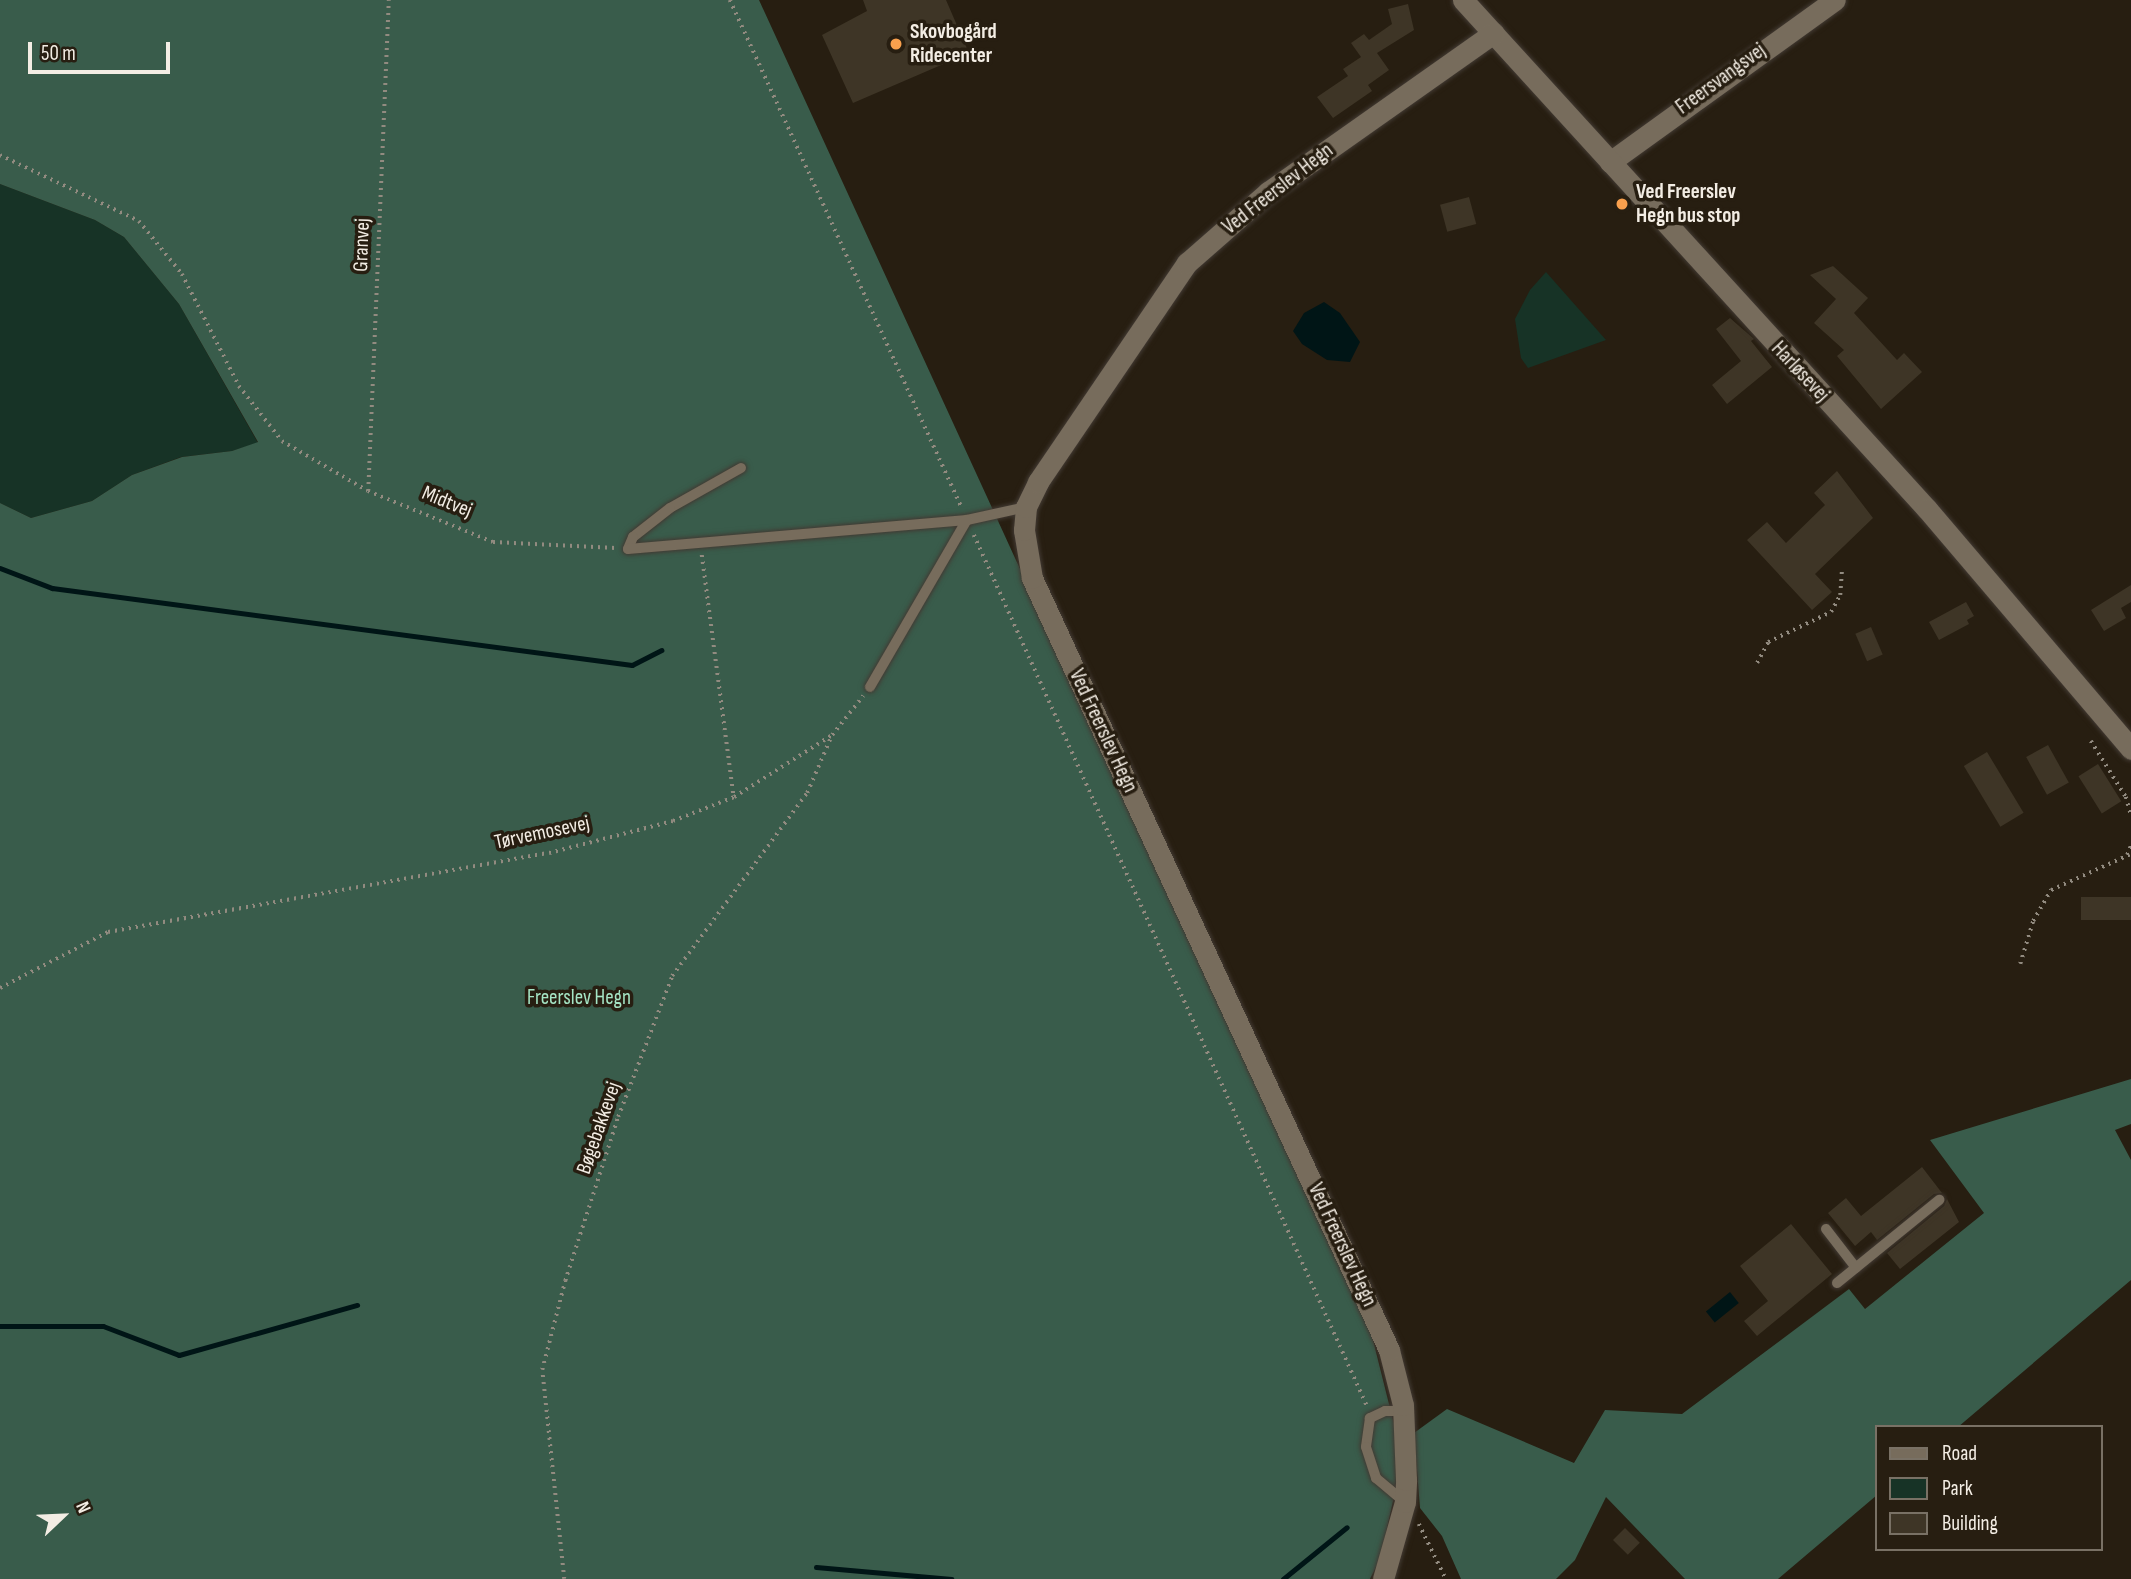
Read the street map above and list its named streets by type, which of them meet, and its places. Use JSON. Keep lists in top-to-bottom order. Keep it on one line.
{"streets":{"street":["Freersvangsvej","Ved Freerslev Hegn","Harløsevej"],"path":["Granvej","Midtvej","Tørvemosevej","Bøgebakkevej"]},"crossings":[["Freersvangsvej","Harløsevej"],["Ved Freerslev Hegn","Harløsevej"],["Granvej","Midtvej"],["Tørvemosevej","Bøgebakkevej"]],"parks":["Freerslev Hegn"],"places":["Skovbogård Ridecenter","Ved Freerslev Hegn bus stop"],"legend":["Road","Park","Building"],"scale_bar":"50 m","north":"top right"}
